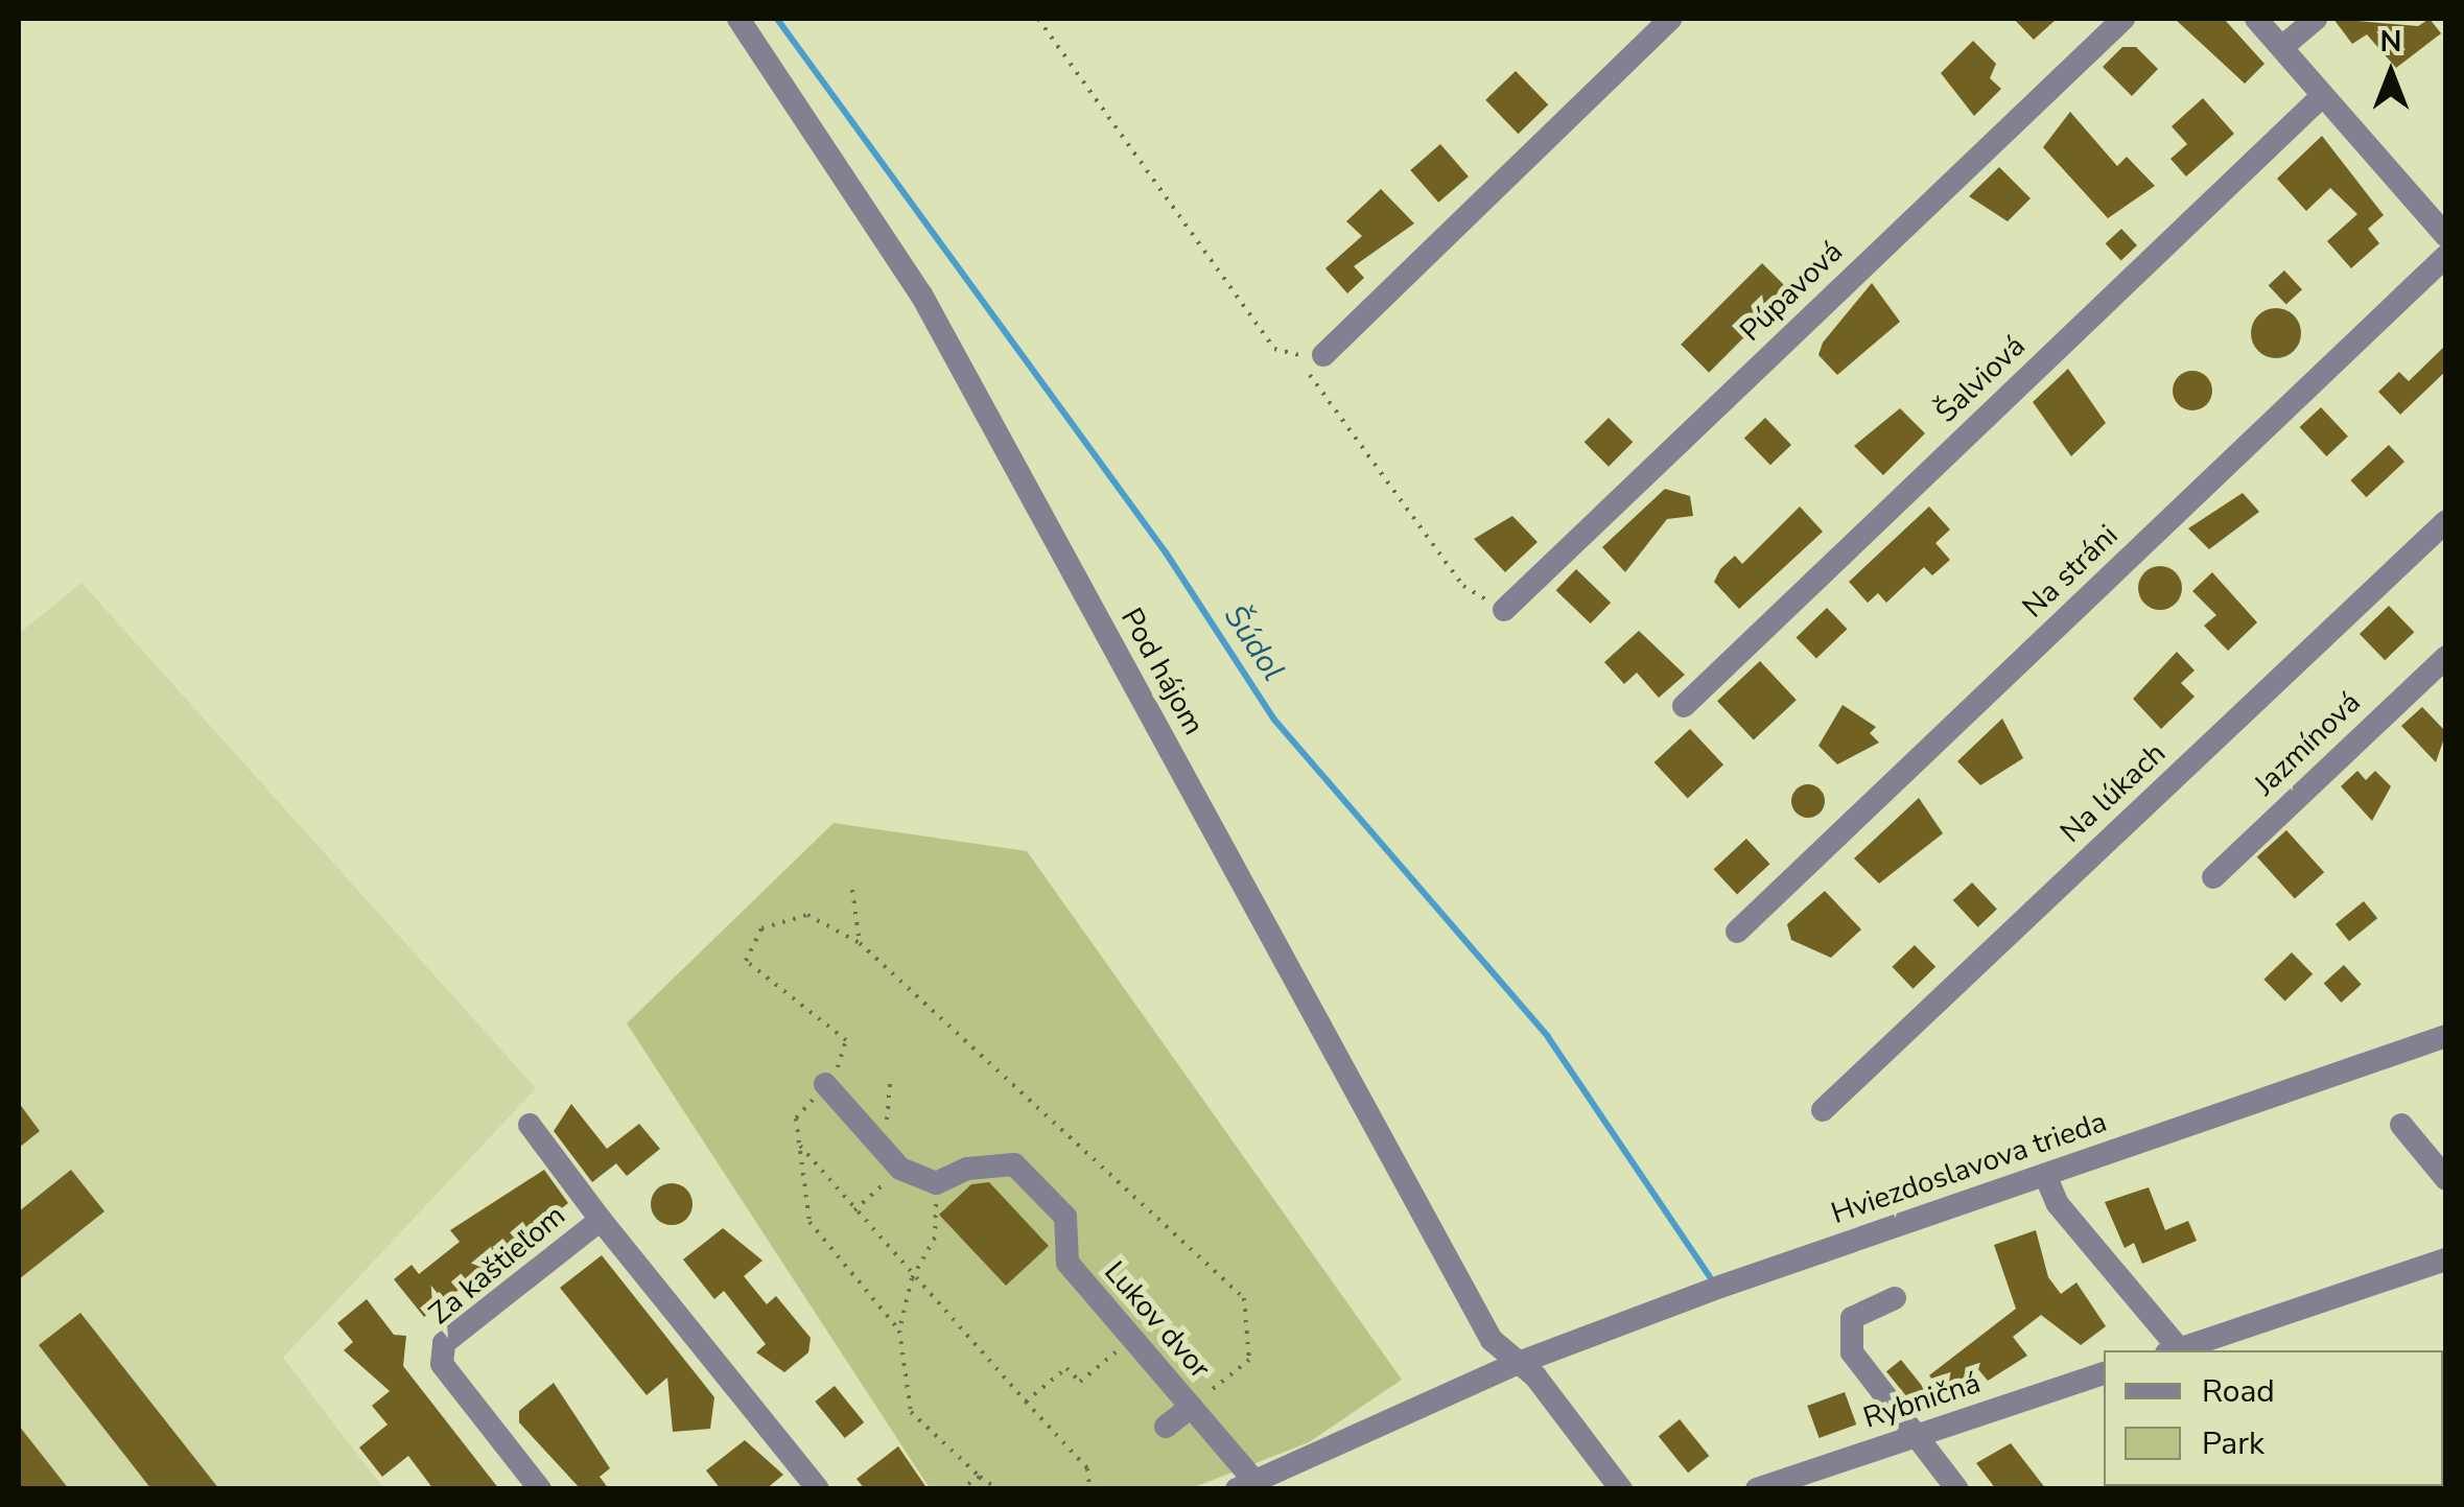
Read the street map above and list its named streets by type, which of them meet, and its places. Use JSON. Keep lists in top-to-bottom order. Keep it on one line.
{"streets":{"street":["Púpavová","Šalviová","Na stráni","Pod hájom","Jazmínová","Na lúkach","Hviezdoslavova trieda","Za kaštieľom","Lukov dvor","Rybničná"]},"crossings":[["Pod hájom","Hviezdoslavova trieda"],["Hviezdoslavova trieda","Lukov dvor"]],"water":["Šúdol"],"legend":["Road","Park"],"north":"top"}
